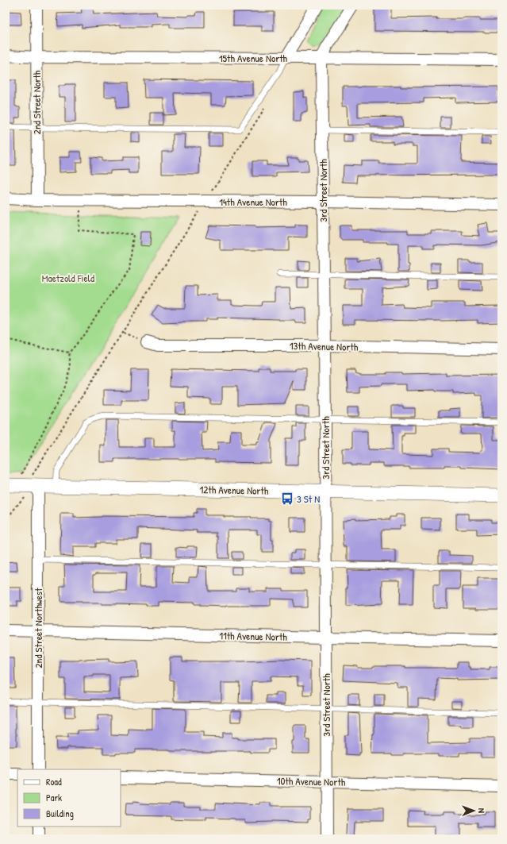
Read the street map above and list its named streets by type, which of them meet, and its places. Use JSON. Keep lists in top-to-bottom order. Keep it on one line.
{"streets":{"street":["15th Avenue North","2nd Street North","3rd Street North","14th Avenue North","13th Avenue North","12th Avenue North","2nd Street Northwest","11th Avenue North","10th Avenue North"]},"crossings":[["15th Avenue North","2nd Street North"],["15th Avenue North","3rd Street North"],["2nd Street North","14th Avenue North"],["3rd Street North","14th Avenue North"],["3rd Street North","13th Avenue North"],["3rd Street North","12th Avenue North"],["3rd Street North","11th Avenue North"],["3rd Street North","10th Avenue North"],["12th Avenue North","2nd Street Northwest"],["2nd Street Northwest","11th Avenue North"]],"parks":["Maetzold Field"],"places":{"bus stop":["3 St N"]},"legend":["Road","Park","Building"],"north":"right"}
